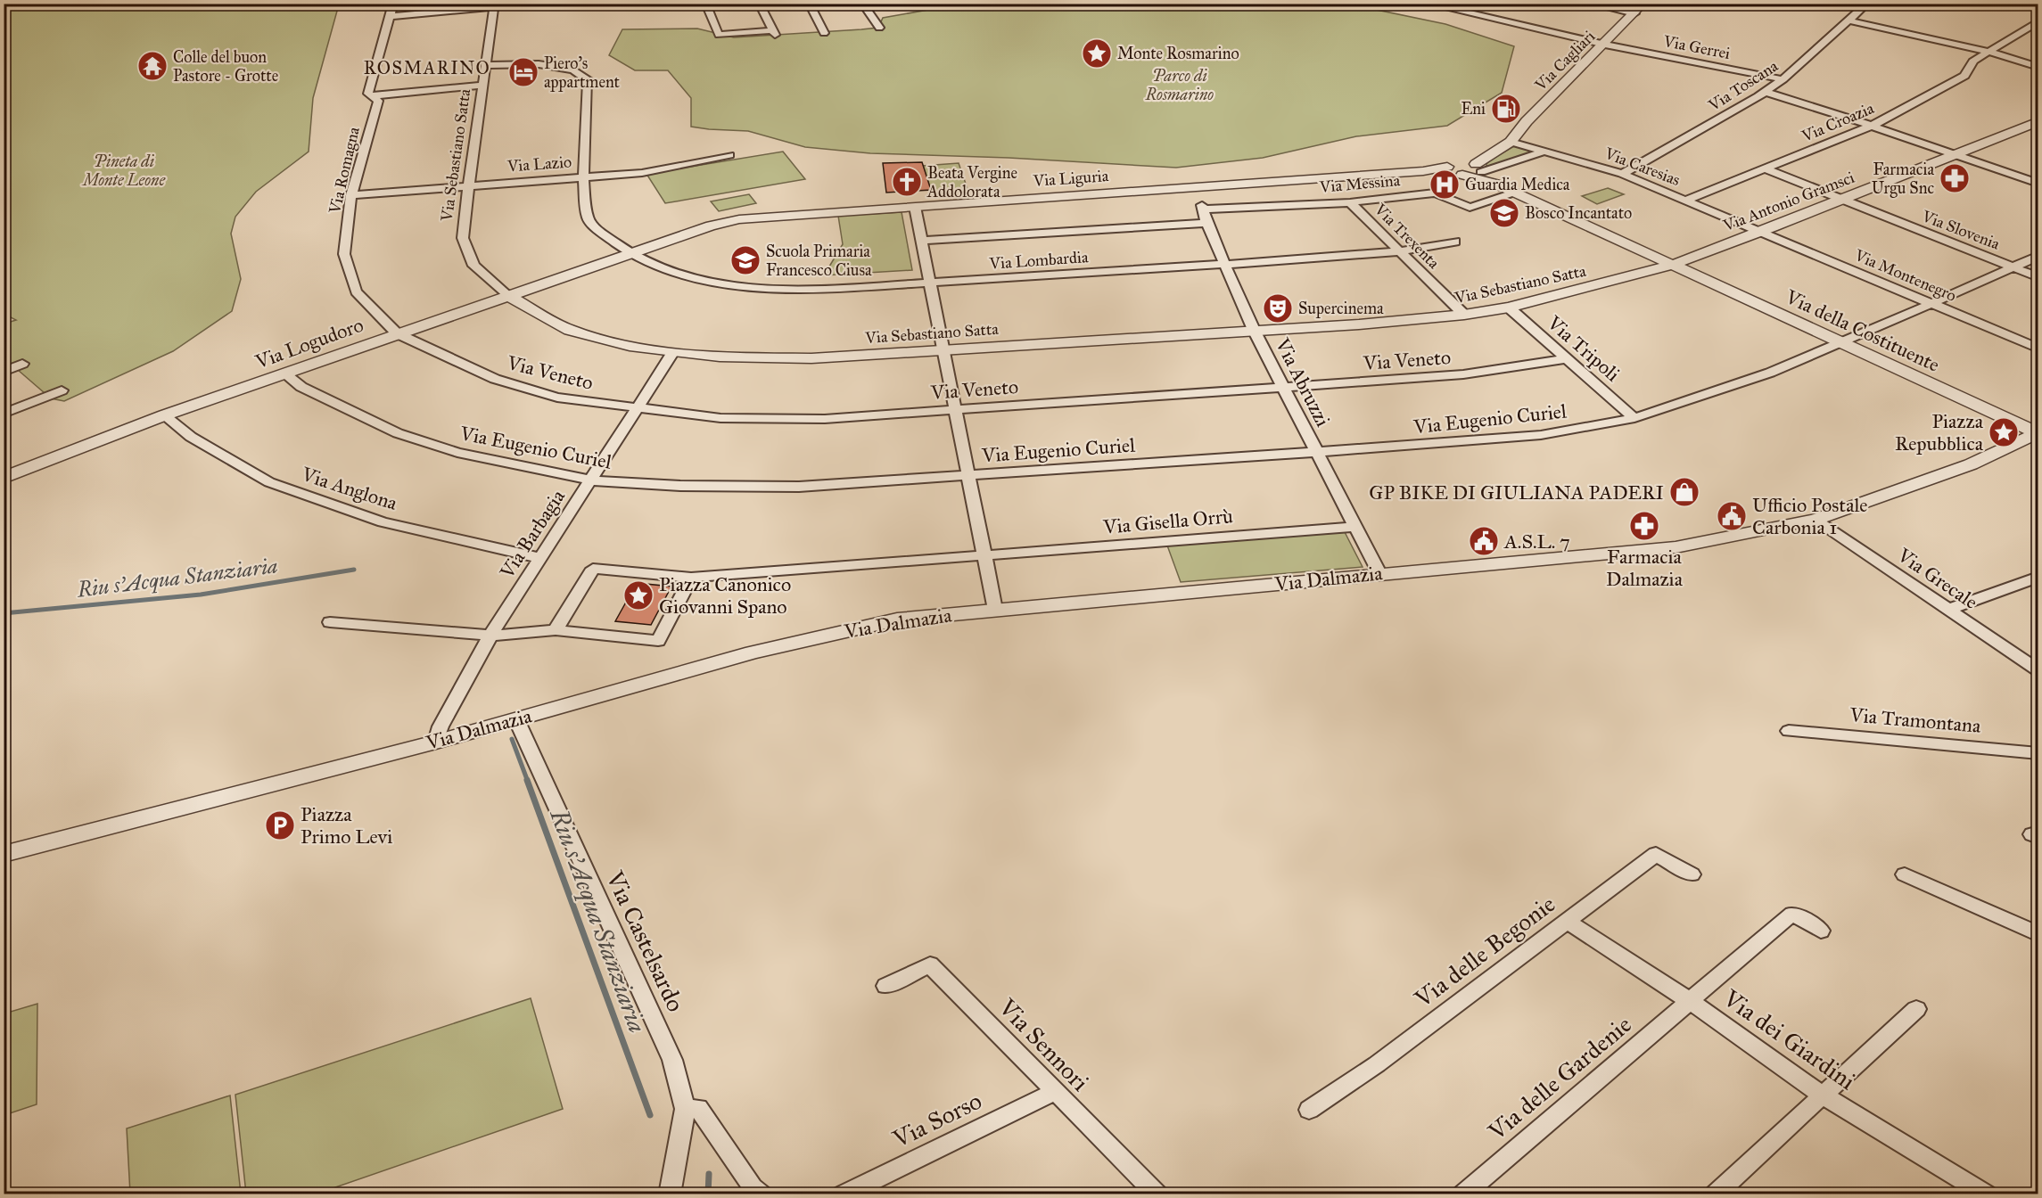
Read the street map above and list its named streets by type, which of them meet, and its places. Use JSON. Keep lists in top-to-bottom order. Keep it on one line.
{"streets":{"street":["Via Gerrei","Via Cagliari","Via Toscana","Via Croazia","Via Sebastiano Satta","Via Lazio","Via Caresias","Via Romagna","Via Liguria","Via Messina","Via Antonio Gramsci","Via Slovenia","Via Trexenta","Via Lombardia","Via Montenegro","Via della Costituente","Via Logudoro","Via Tripoli","Via Veneto","Via Abruzzi","Via Eugenio Curiel","Via Anglona","Via Gisella Orrù","Via Barbagia","Via Dalmazia","Via Grecale","Via Tramontana","Via Castelsardo","Via delle Begonie","Via dei Giardini","Via Sennori","Via delle Gardenie","Via Sorso"]},"crossings":[["Via Gerrei","Via Cagliari"],["Via Gerrei","Via Toscana"],["Via Cagliari","Via Caresias"],["Via Toscana","Via Caresias"],["Via Croazia","Via Caresias"],["Via Croazia","Via Slovenia"],["Via Sebastiano Satta","Via Lazio"],["Via Sebastiano Satta","Via Antonio Gramsci"],["Via Sebastiano Satta","Via Trexenta"],["Via Sebastiano Satta","Via Lombardia"],["Via Sebastiano Satta","Via della Costituente"],["Via Sebastiano Satta","Via Logudoro"],["Via Sebastiano Satta","Via Tripoli"],["Via Sebastiano Satta","Via Abruzzi"],["Via Sebastiano Satta","Via Barbagia"],["Via Lazio","Via Romagna"],["Via Lazio","Via Lombardia"],["Via Caresias","Via Antonio Gramsci"],["Via Caresias","Via Montenegro"],["Via Romagna","Via Logudoro"],["Via Romagna","Via Veneto"],["Via Liguria","Via Lombardia"],["Via Liguria","Via Logudoro"],["Via Messina","Via Trexenta"],["Via Messina","Via della Costituente"],["Via Messina","Via Abruzzi"],["Via Antonio Gramsci","Via Slovenia"],["Via Antonio Gramsci","Via Montenegro"],["Via Antonio Gramsci","Via della Costituente"],["Via Slovenia","Via Eugenio Curiel"],["Via Trexenta","Via Lombardia"],["Via Lombardia","Via Logudoro"],["Via Lombardia","Via Abruzzi"],["Via Montenegro","Via Eugenio Curiel"],["Via della Costituente","Via Eugenio Curiel"],["Via Logudoro","Via Veneto"],["Via Logudoro","Via Eugenio Curiel"],["Via Logudoro","Via Anglona"],["Via Tripoli","Via Veneto"],["Via Tripoli","Via Eugenio Curiel"],["Via Veneto","Via Abruzzi"],["Via Veneto","Via Barbagia"],["Via Abruzzi","Via Eugenio Curiel"],["Via Abruzzi","Via Gisella Orrù"],["Via Abruzzi","Via Dalmazia"],["Via Eugenio Curiel","Via Barbagia"],["Via Anglona","Via Barbagia"],["Via Barbagia","Via Dalmazia"],["Via Dalmazia","Via Grecale"],["Via Dalmazia","Via Castelsardo"],["Via delle Begonie","Via dei Giardini"],["Via dei Giardini","Via delle Gardenie"],["Via Sennori","Via Sorso"]],"districts":["ROSMARINO"],"water":["Riu s'Acqua Stanziaria"],"parks":["Parco di Rosmarino","Pineta di Monte Leone"],"places":{"place":["Monte Rosmarino","Piazza Repubblica","Piazza Canonico Giovanni Spano"],"temple":["Colle del buon Pastore - Grotte"],"hotel":["Piero's appartment"],"fuel station":["Eni"],"pharmacy":["Farmacia Urgu Snc","Farmacia Dalmazia"],"church":["Beata Vergine Addolorata"],"hospital":["Guardia Medica"],"school or university":["Bosco Incantato","Scuola Primaria Francesco Ciusa"],"theatre":["Supercinema"],"shop":["GP BIKE DI GIULIANA PADERI"],"public building":["Ufficio Postale Carbonia 1","A.S.L. 7"],"parking":["Piazza Primo Levi"]}}
